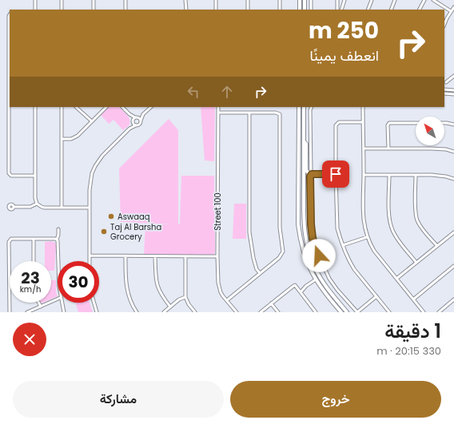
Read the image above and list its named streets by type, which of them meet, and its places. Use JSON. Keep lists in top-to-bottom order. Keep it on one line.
{"streets":{"street":["Street 100"]},"places":["Aswaaq","Taj Al Barsha Grocery"],"north":"top left","page":{"turn":["250 m","انعطف يمينًا"],"speed":"23 km/h","limit":"30","heading":["1 دقيقة","330 m · 20:15"],"buttons":["خروج","مشاركة"]}}
